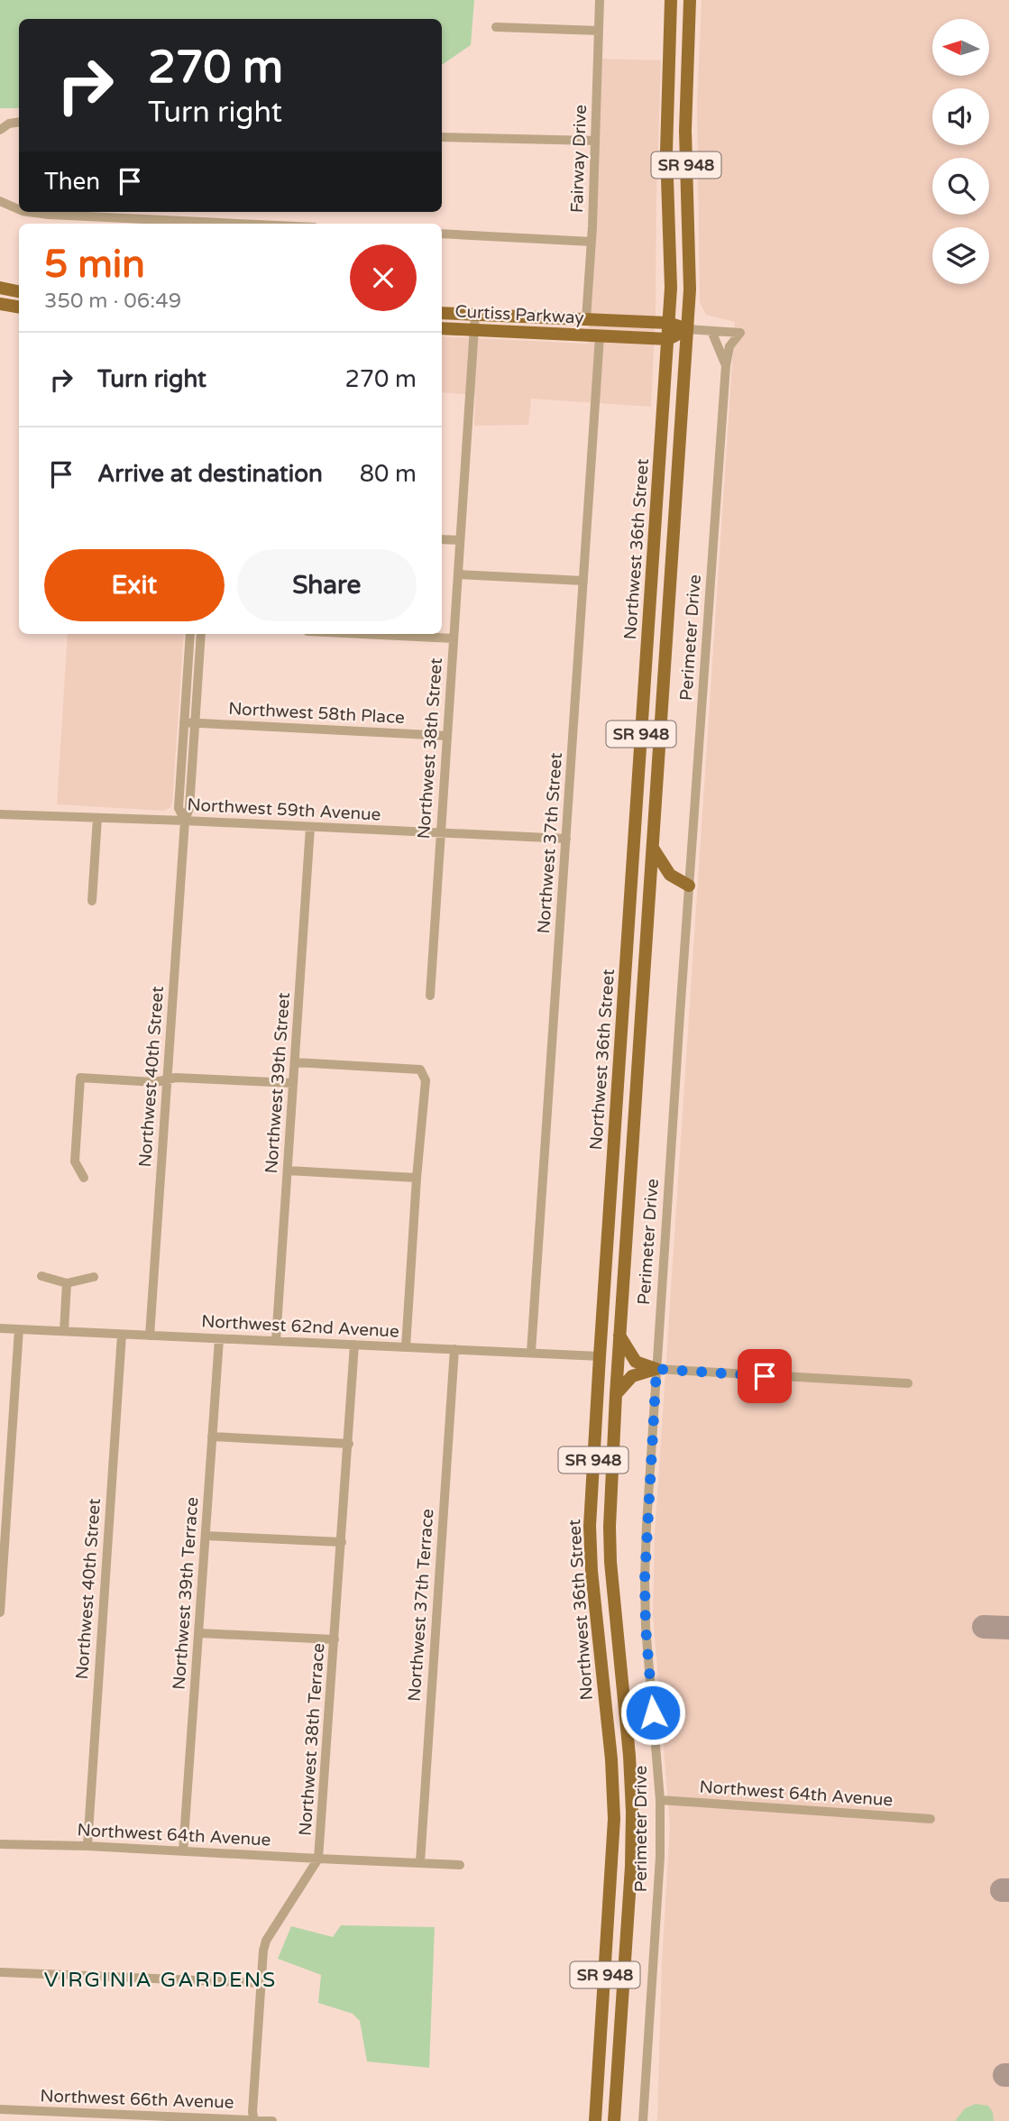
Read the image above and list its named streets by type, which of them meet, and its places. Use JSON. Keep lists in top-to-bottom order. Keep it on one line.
{"streets":{"main road":["SR 948","Curtiss Parkway","Northwest 36th Street"],"street":["Fairway Drive","Perimeter Drive","Northwest 58th Place","Northwest 38th Street","Northwest 59th Avenue","Northwest 37th Street","Northwest 40th Street","Northwest 39th Street","Northwest 62nd Avenue","Northwest 39th Terrace","Northwest 37th Terrace","Northwest 38th Terrace","Northwest 64th Avenue","Northwest 66th Avenue"]},"crossings":[["Fairway Drive","Curtiss Parkway"],["Curtiss Parkway","Northwest 36th Street"],["Curtiss Parkway","Northwest 38th Street"],["Curtiss Parkway","Northwest 37th Street"],["Northwest 36th Street","Northwest 62nd Avenue"],["Perimeter Drive","Northwest 64th Avenue"],["Northwest 58th Place","Northwest 38th Street"],["Northwest 58th Place","Northwest 40th Street"],["Northwest 38th Street","Northwest 59th Avenue"],["Northwest 59th Avenue","Northwest 37th Street"],["Northwest 59th Avenue","Northwest 40th Street"],["Northwest 59th Avenue","Northwest 39th Street"],["Northwest 37th Street","Northwest 62nd Avenue"],["Northwest 40th Street","Northwest 62nd Avenue"],["Northwest 40th Street","Northwest 64th Avenue"],["Northwest 39th Street","Northwest 62nd Avenue"],["Northwest 62nd Avenue","Northwest 39th Terrace"],["Northwest 62nd Avenue","Northwest 37th Terrace"],["Northwest 62nd Avenue","Northwest 38th Terrace"],["Northwest 39th Terrace","Northwest 64th Avenue"],["Northwest 37th Terrace","Northwest 64th Avenue"],["Northwest 38th Terrace","Northwest 64th Avenue"],["Northwest 38th Terrace","Northwest 66th Avenue"]],"districts":["VIRGINIA GARDENS"],"north":"left","page":{"turn":["270 m","Turn right"],"then":"Then","heading":["5 min","350 m · 06:49"],"list":[{"name":"Turn right","value":"270 m"},{"name":"Arrive at destination","value":"80 m"}],"buttons":["Exit","Share"]}}
